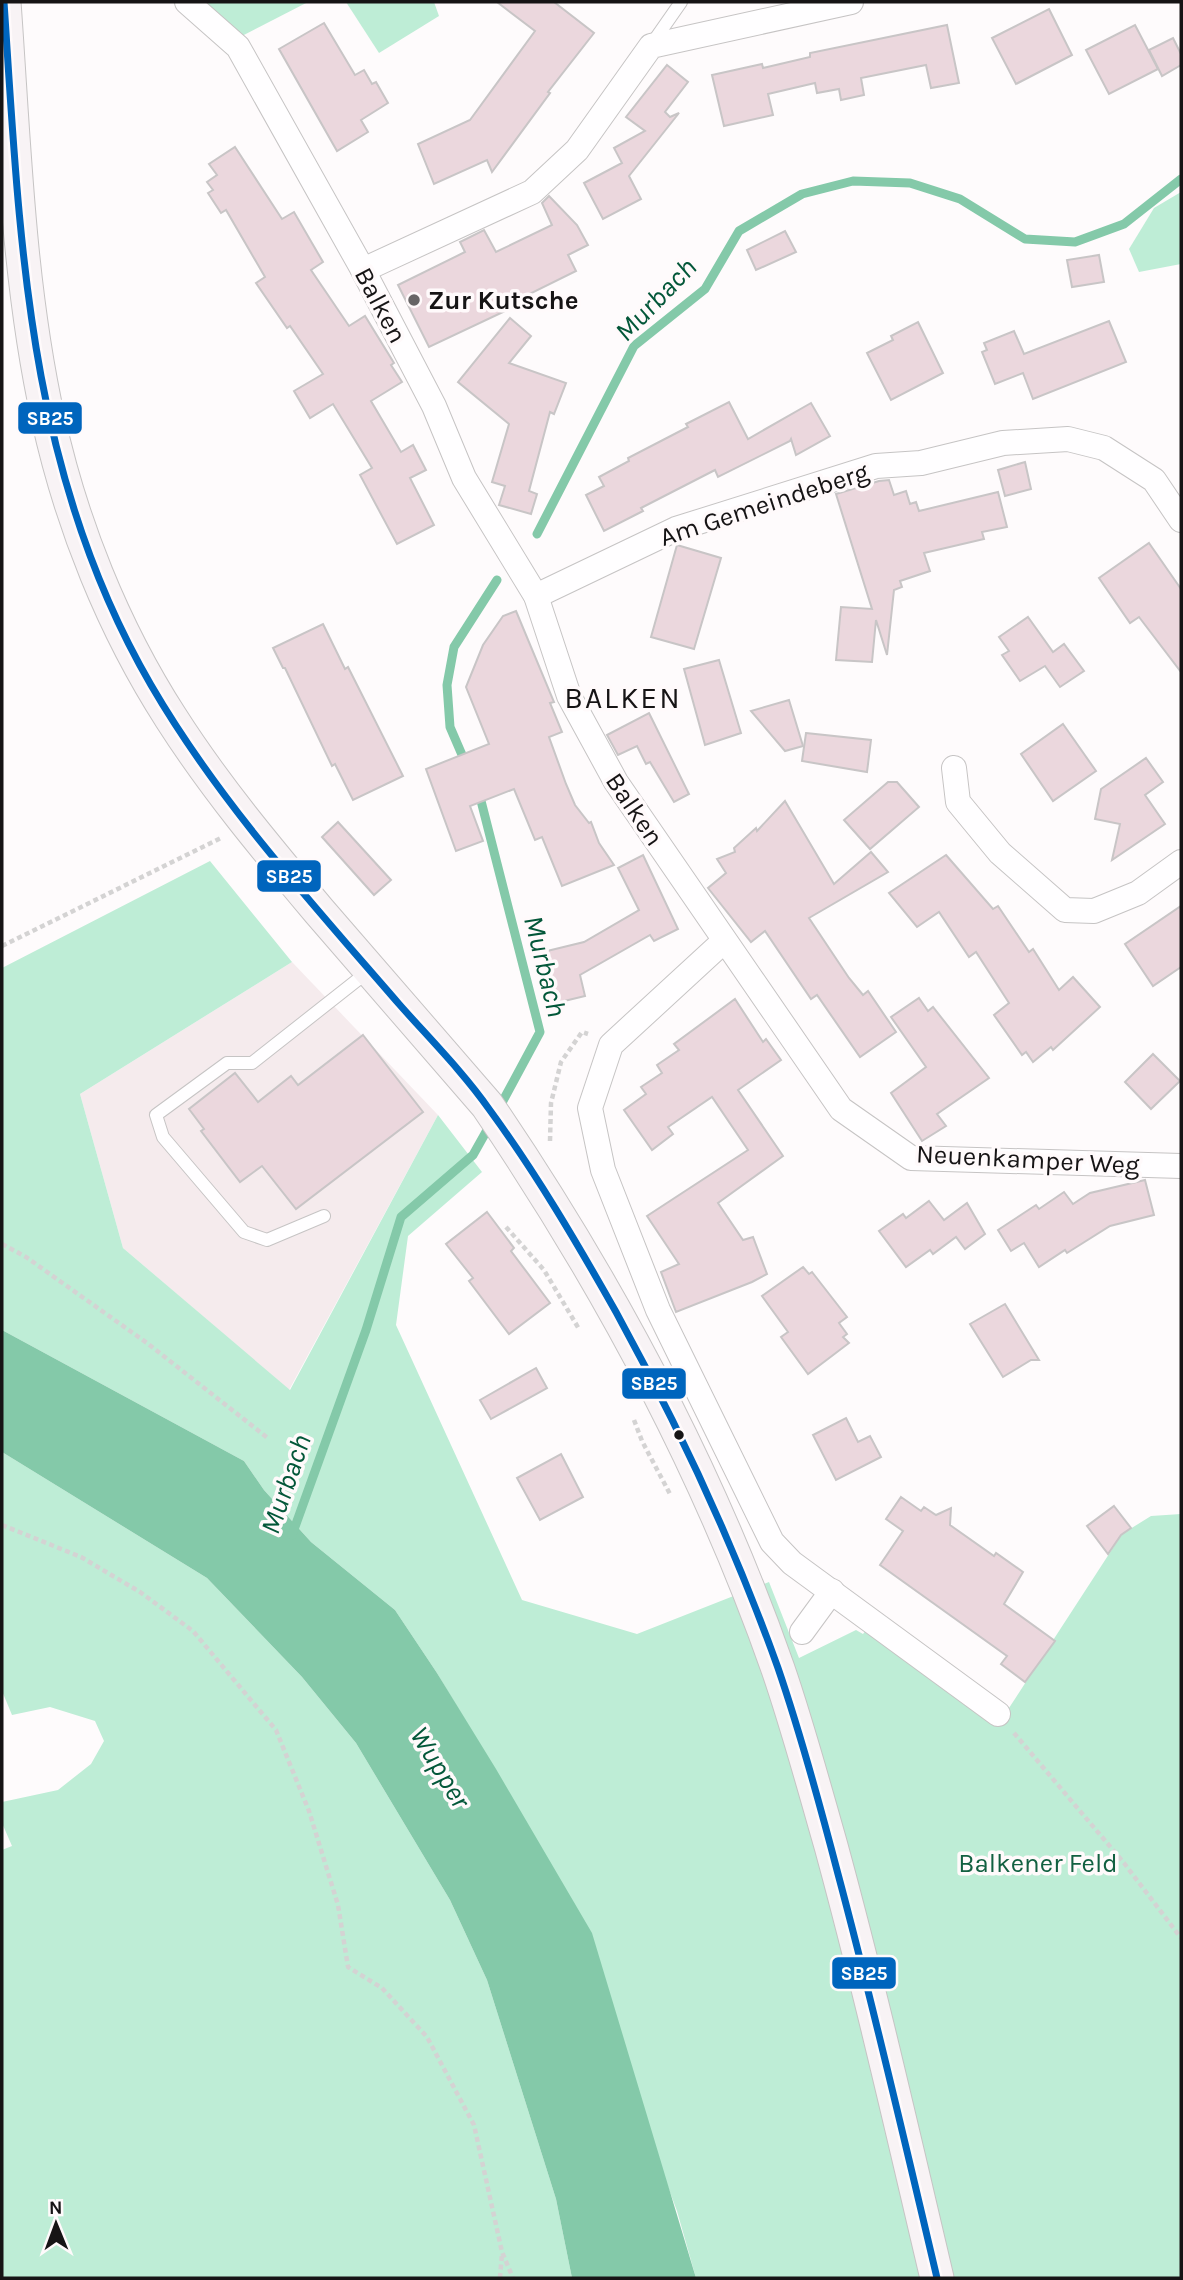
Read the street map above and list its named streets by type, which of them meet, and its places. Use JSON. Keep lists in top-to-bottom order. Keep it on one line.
{"streets":{"street":["Balken","Am Gemeindeberg","Neuenkamper Weg"]},"crossings":[["Balken","Am Gemeindeberg"],["Balken","Neuenkamper Weg"]],"districts":["BALKEN"],"water":["Murbach","Wupper"],"parks":["Balkener Feld"],"places":["Zur Kutsche"],"lines":["transit line SB25"],"north":"top"}
